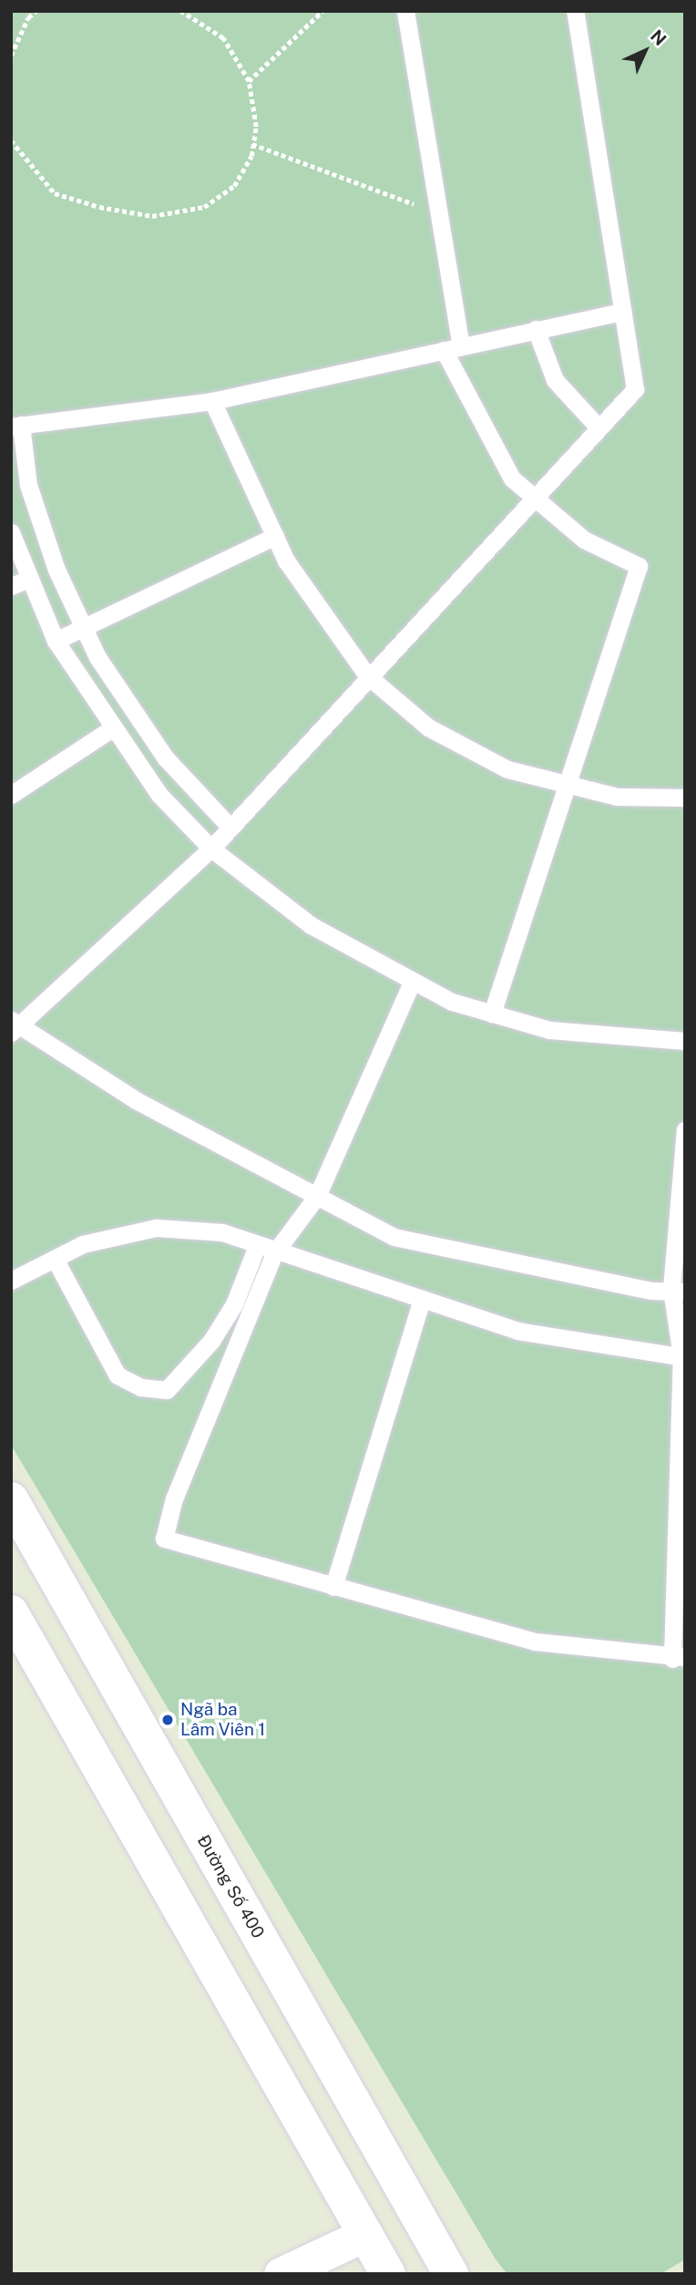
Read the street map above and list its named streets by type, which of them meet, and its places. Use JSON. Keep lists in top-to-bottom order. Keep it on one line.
{"streets":{"street":["Đường Số 400"]},"places":["Ngã ba Lâm Viên 1"],"north":"top right"}
